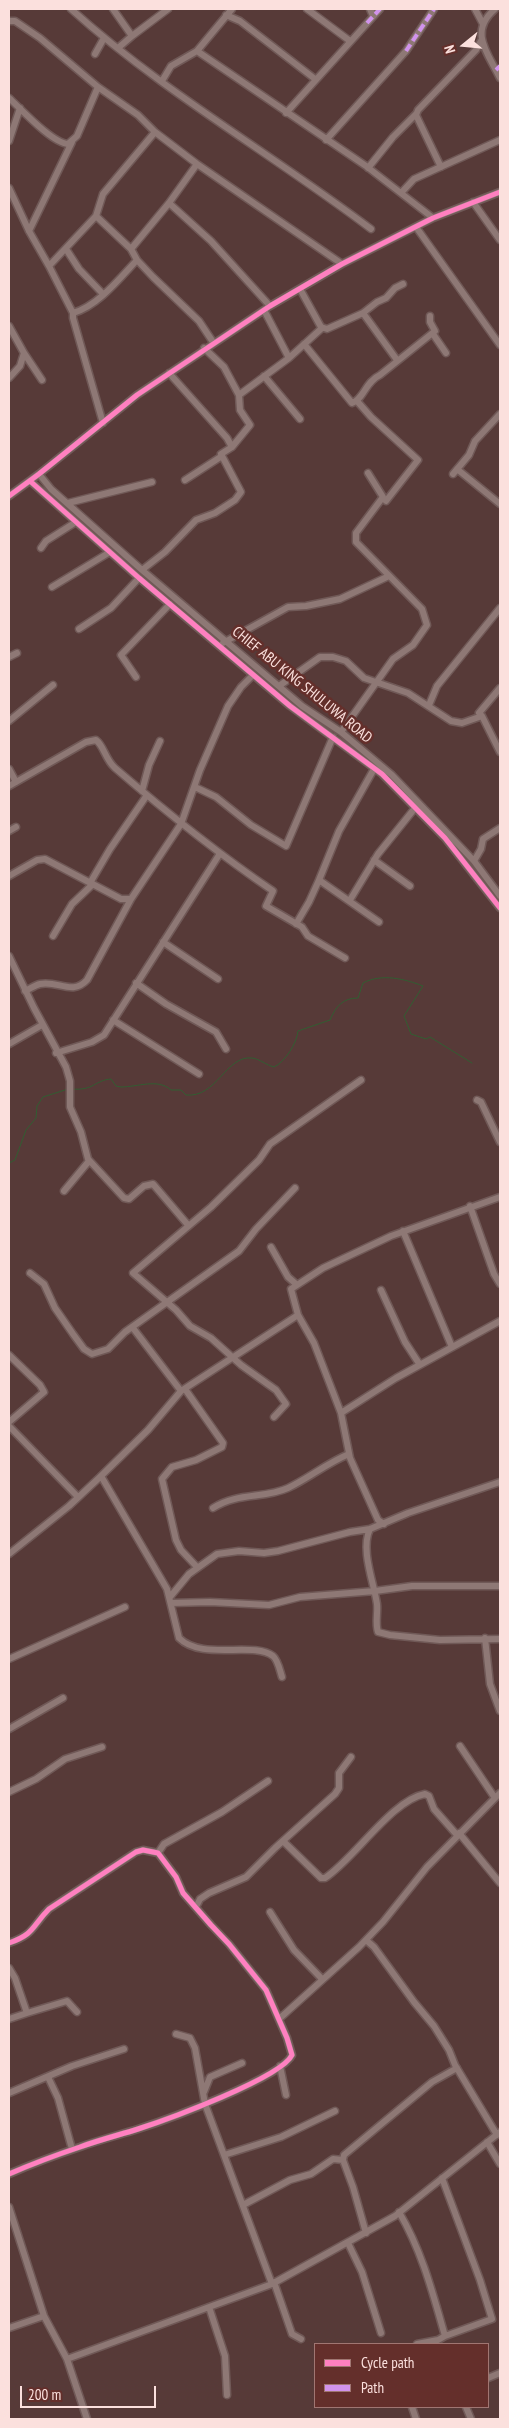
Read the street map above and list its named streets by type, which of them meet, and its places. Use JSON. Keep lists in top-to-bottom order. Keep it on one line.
{"streets":{"street":["CHIEF ABU KING SHULUWA ROAD"]},"legend":["Cycle path","Path"],"scale_bar":"200 m","north":"left"}
